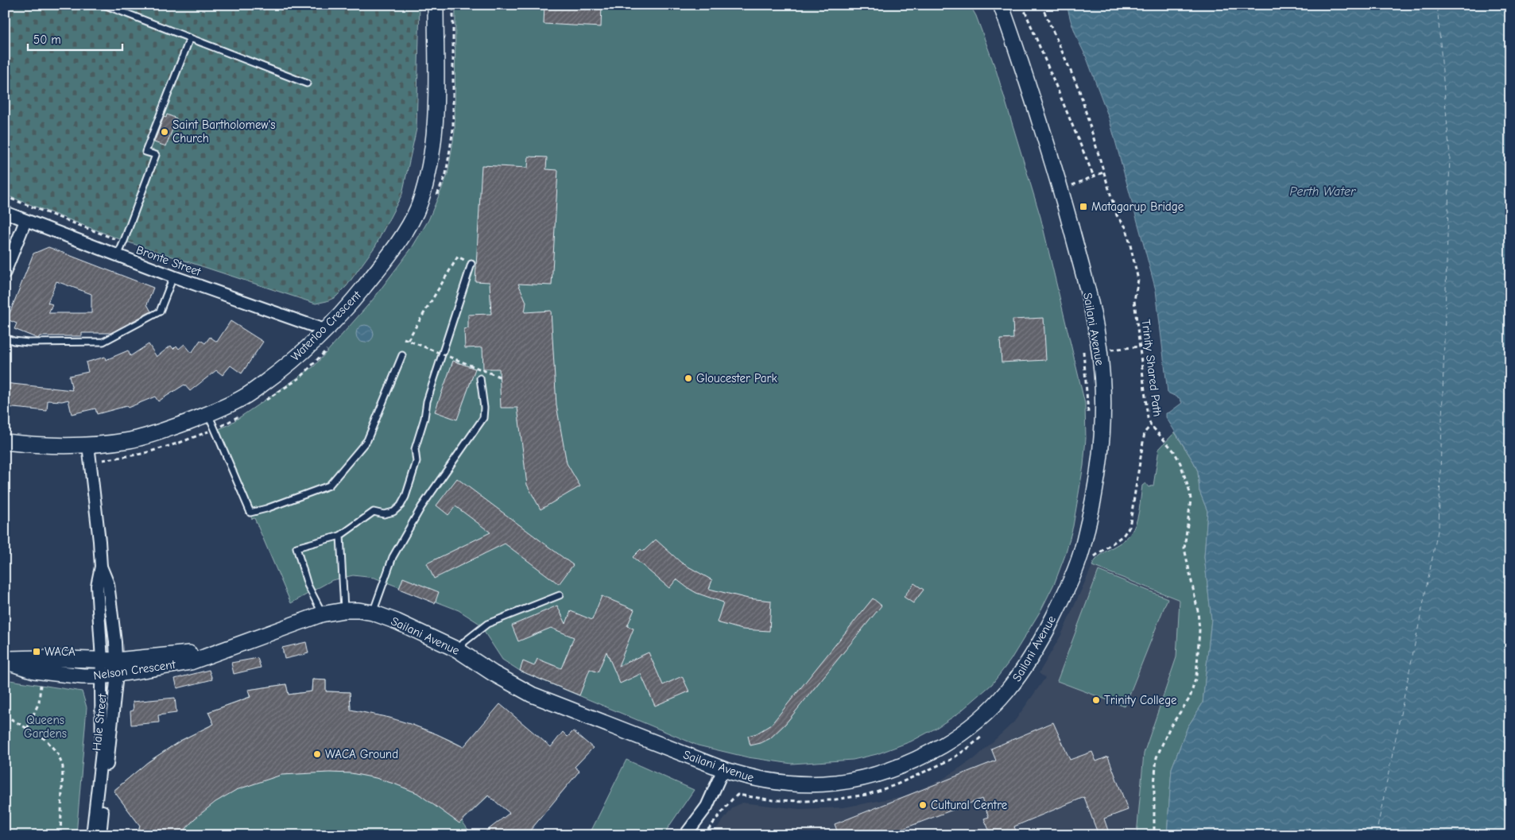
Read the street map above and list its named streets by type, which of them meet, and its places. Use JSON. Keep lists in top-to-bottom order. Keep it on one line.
{"streets":{"street":["Bronte Street","Waterloo Crescent","Sailani Avenue","Nelson Crescent","Hale Street"],"path":["Trinity Shared Path"]},"crossings":[["Bronte Street","Waterloo Crescent"],["Waterloo Crescent","Hale Street"],["Sailani Avenue","Nelson Crescent"],["Nelson Crescent","Hale Street"]],"water":["Perth Water"],"parks":["Queens Gardens"],"places":{"other":["Saint Bartholomew's Church","Gloucester Park","Trinity College","WACA Ground","Cultural Centre"],"transit":["Matagarup Bridge","WACA"]},"scale_bar":"50 m"}
